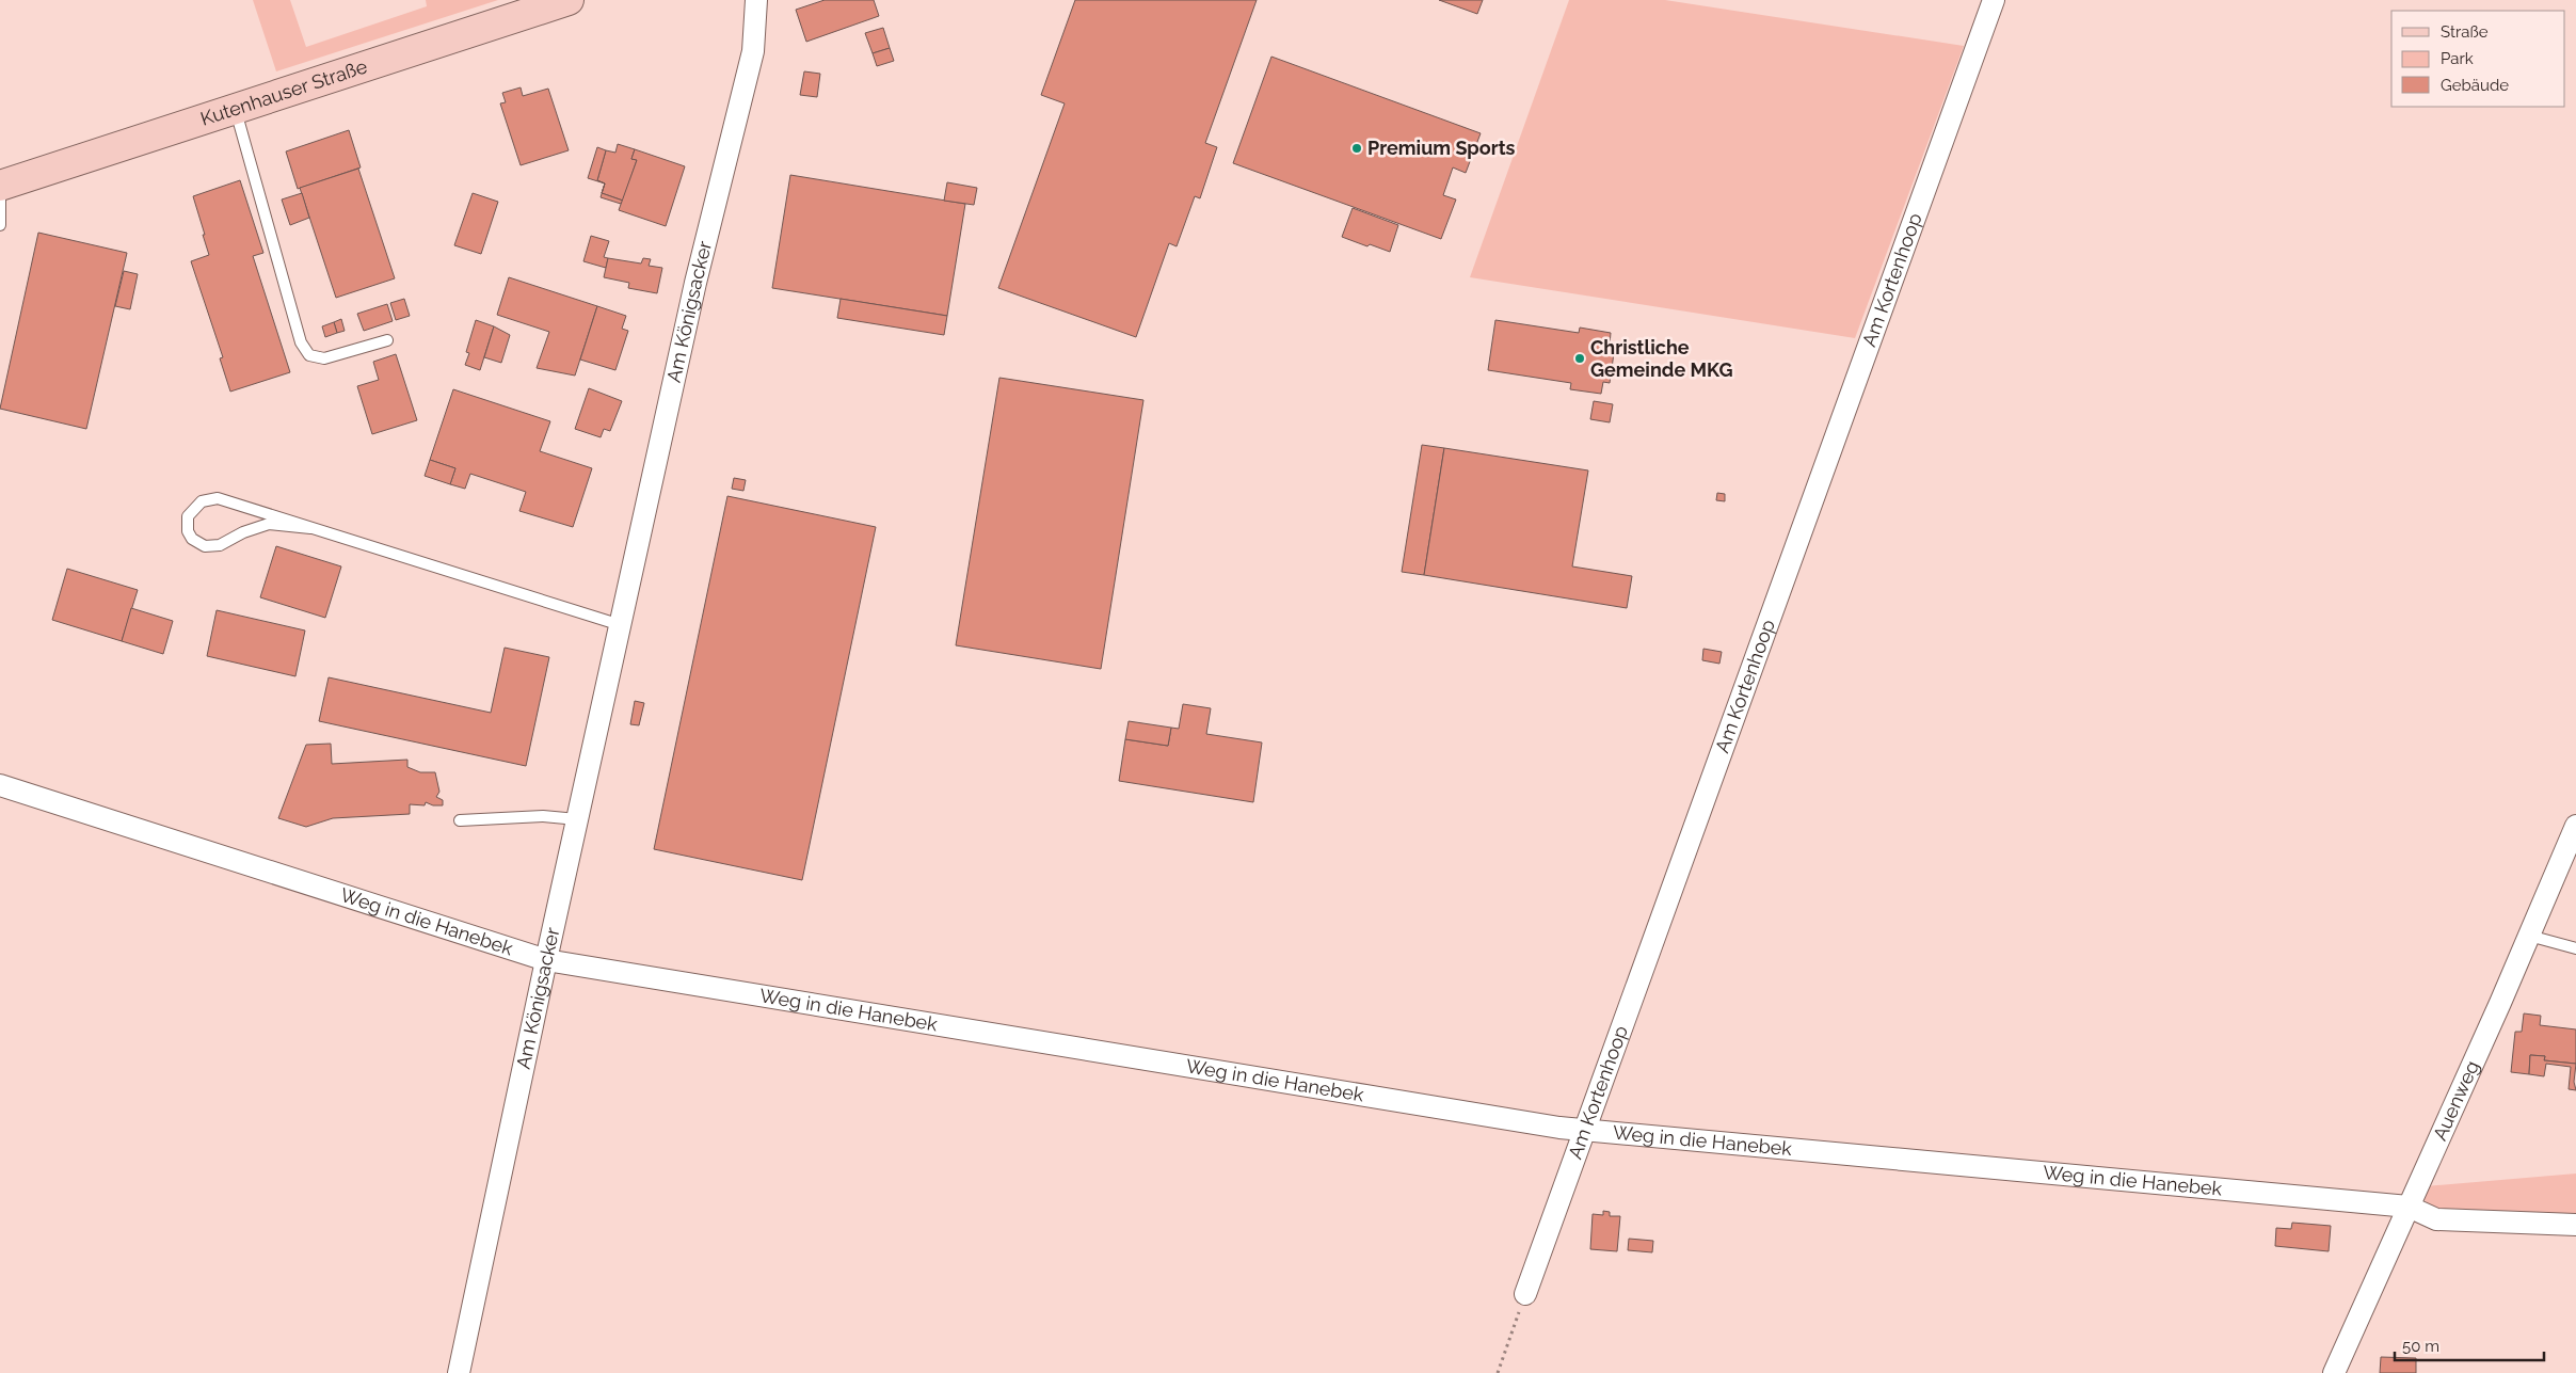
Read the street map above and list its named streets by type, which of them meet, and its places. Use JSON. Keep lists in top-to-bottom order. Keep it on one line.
{"streets":{"street":["Kutenhauser Straße","Am Kortenhoop","Am Königsacker","Weg in die Hanebek","Auenweg"]},"crossings":[["Am Kortenhoop","Weg in die Hanebek"],["Am Königsacker","Weg in die Hanebek"],["Weg in die Hanebek","Auenweg"]],"places":["Premium Sports","Christliche Gemeinde MKG"],"legend":["Straße","Park","Gebäude"],"scale_bar":"50 m"}
